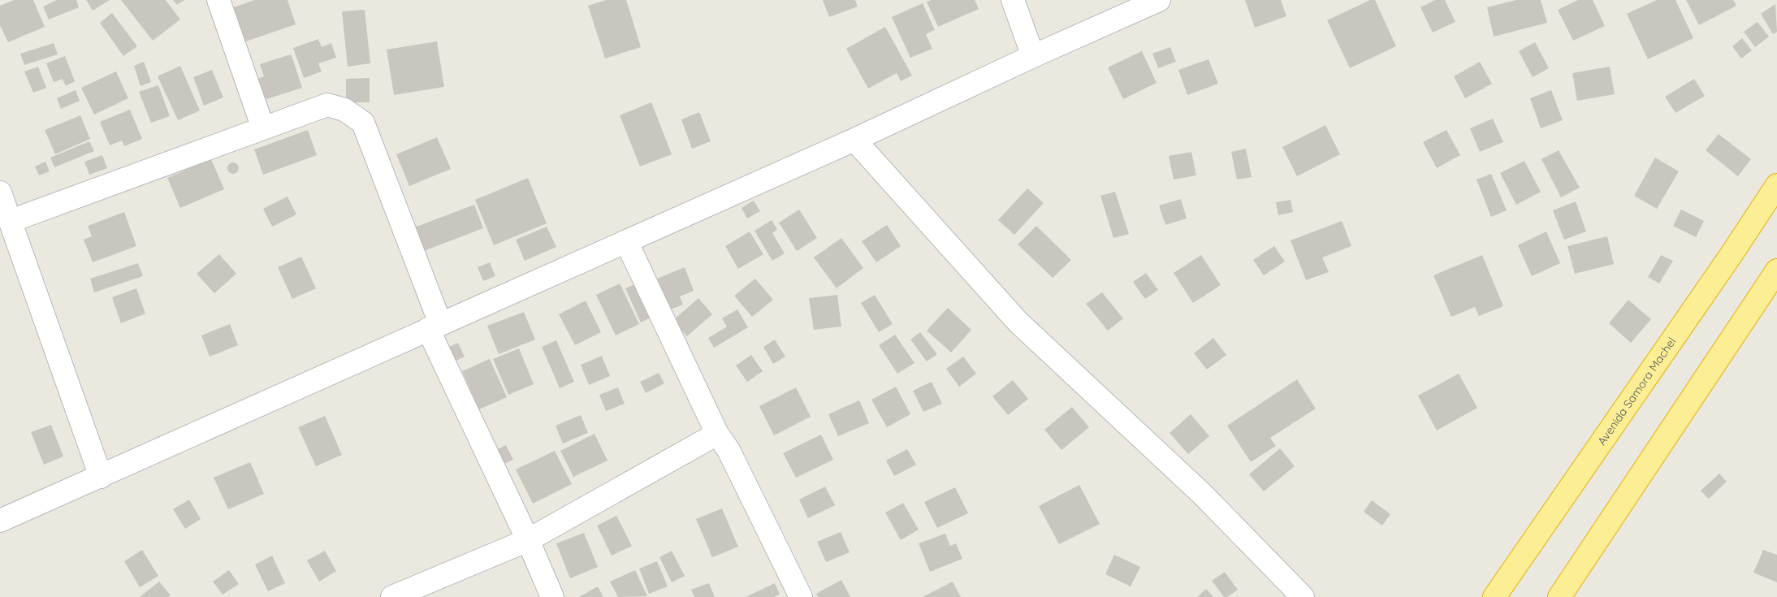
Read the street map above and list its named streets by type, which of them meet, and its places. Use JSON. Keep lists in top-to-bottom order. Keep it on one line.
{"streets":{"highway":["Avenida Samora Machel"]}}
